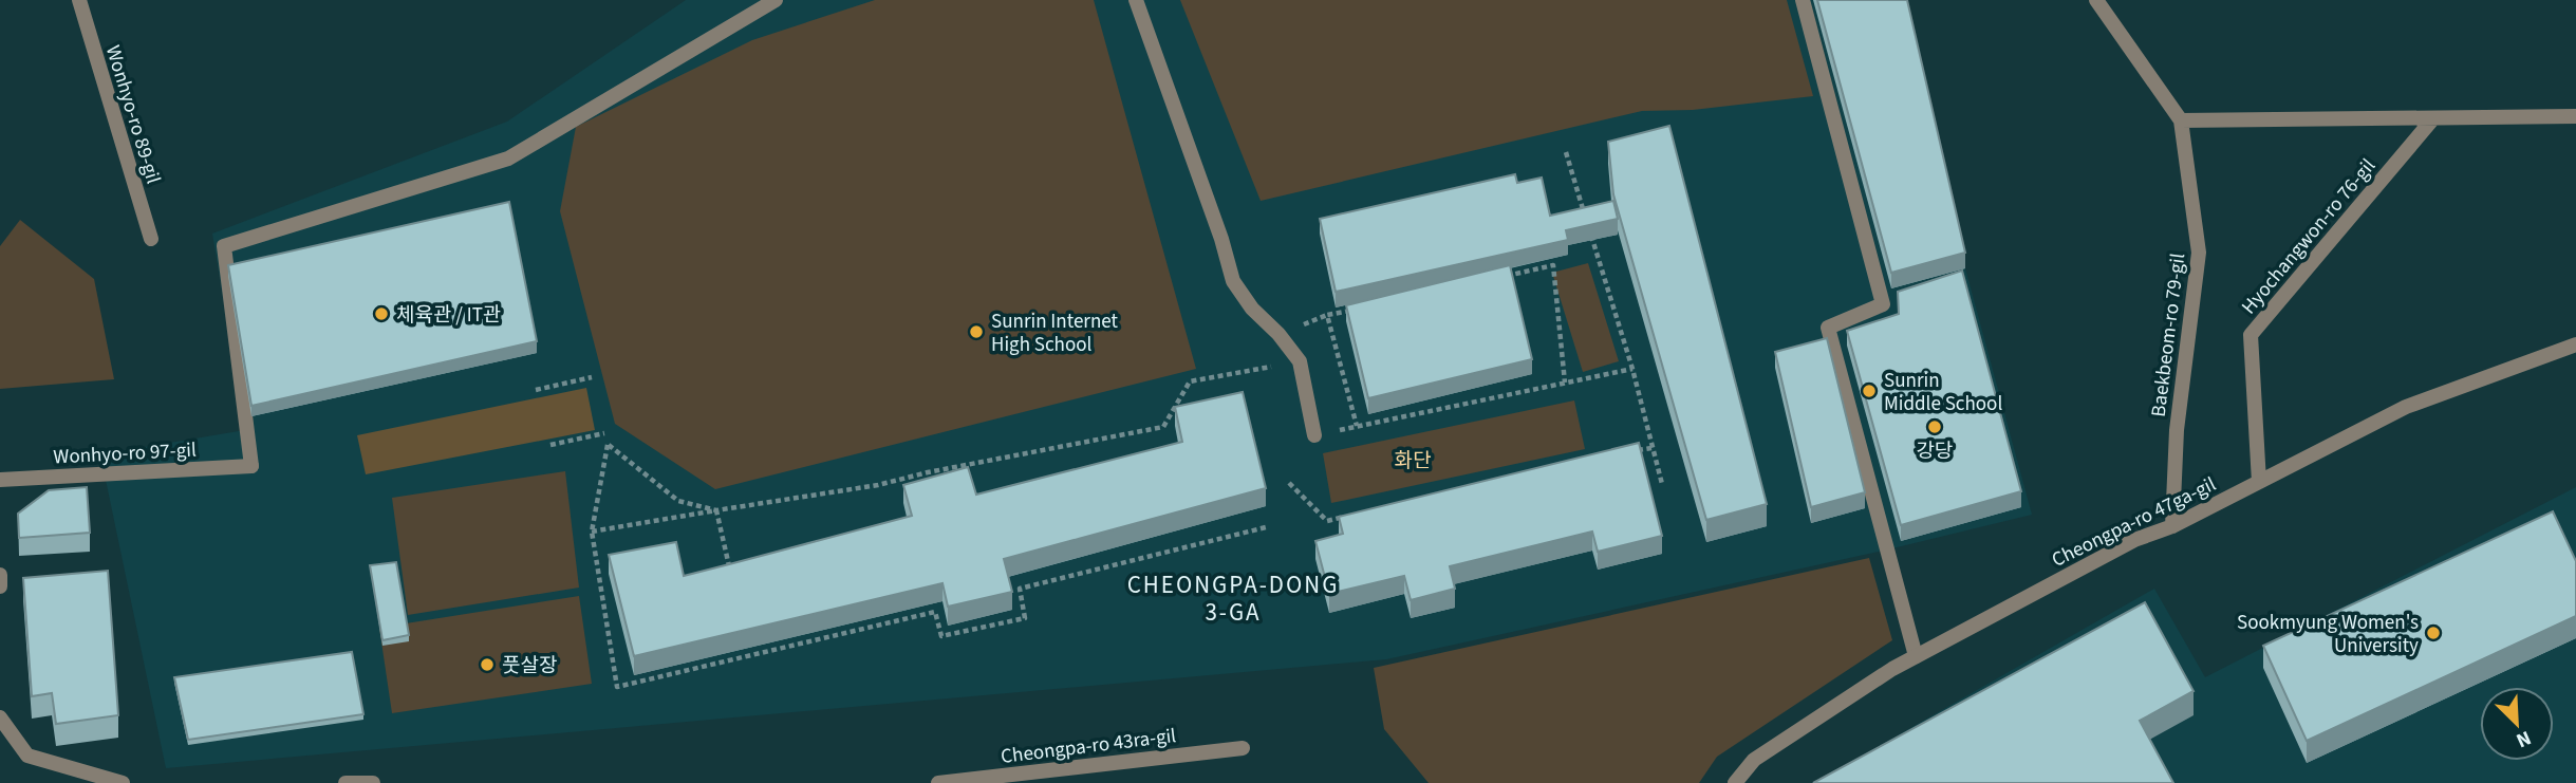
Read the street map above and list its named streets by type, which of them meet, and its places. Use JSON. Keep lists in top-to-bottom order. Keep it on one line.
{"streets":{"street":["Wonhyo-ro 89-gil","Hyochangwon-ro 76-gil","Baekbeom-ro 79-gil","Wonhyo-ro 97-gil","Cheongpa-ro 47ga-gil","Cheongpa-ro 43ra-gil"]},"crossings":[["Hyochangwon-ro 76-gil","Cheongpa-ro 47ga-gil"],["Baekbeom-ro 79-gil","Cheongpa-ro 47ga-gil"]],"districts":["CHEONGPA-DONG 3-GA"],"parks":["화단"],"places":["체육관 / IT관","Sunrin Internet High School","Sunrin Middle School","강당","Sookmyung Women's University","풋살장"],"north":"bottom right"}
